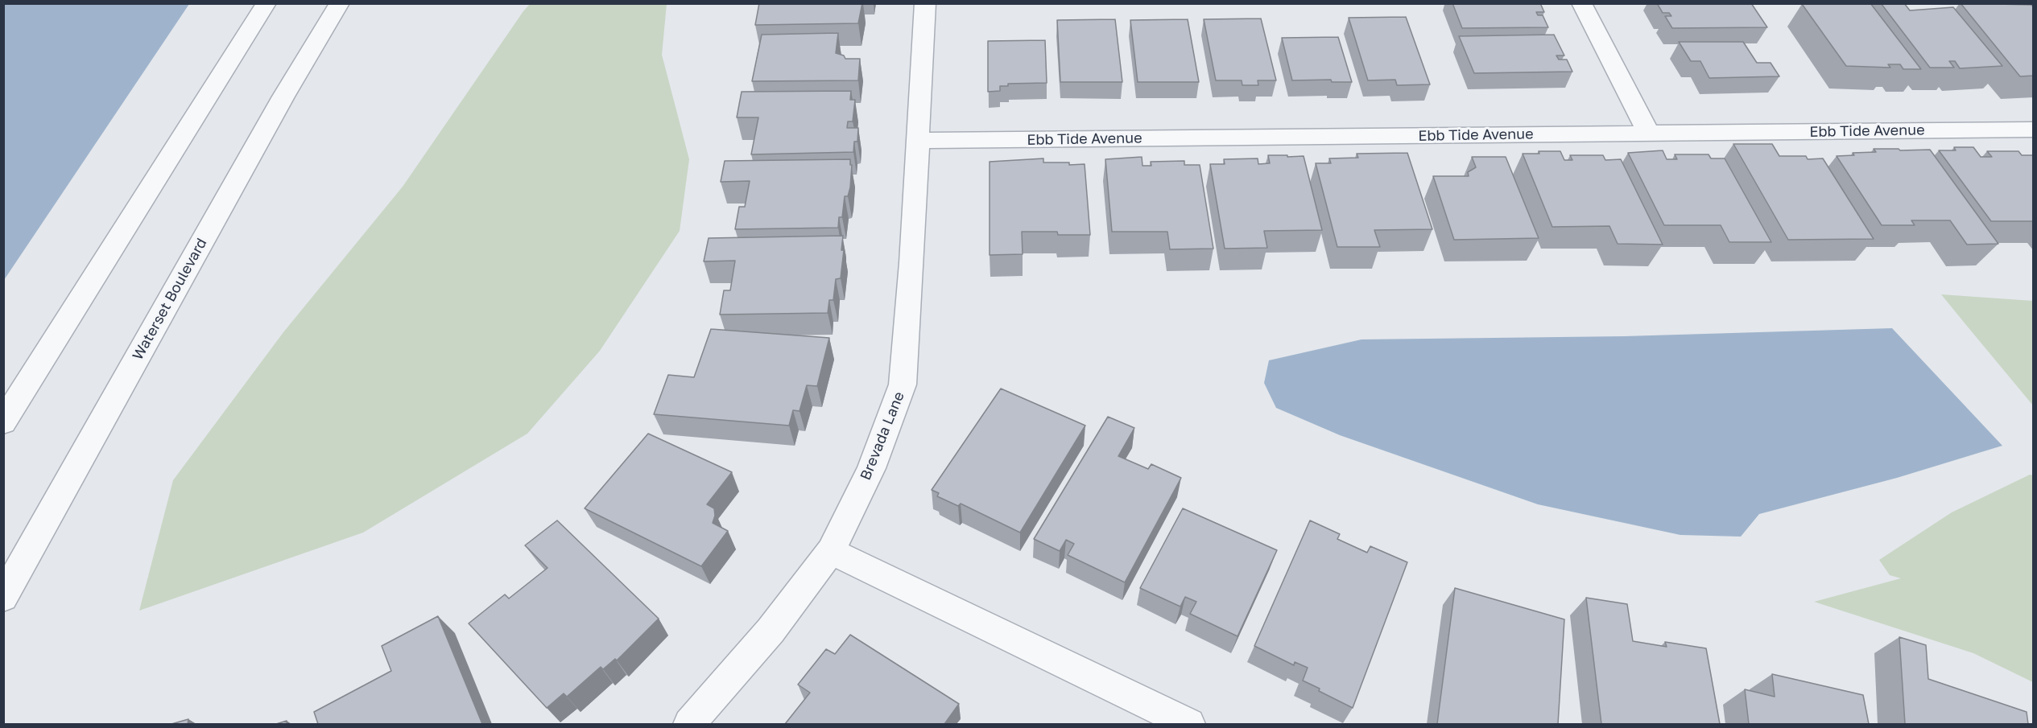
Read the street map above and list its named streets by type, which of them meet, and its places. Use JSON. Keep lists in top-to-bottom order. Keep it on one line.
{"streets":{"street":["Ebb Tide Avenue","Waterset Boulevard","Brevada Lane"]},"crossings":[["Ebb Tide Avenue","Brevada Lane"]]}
